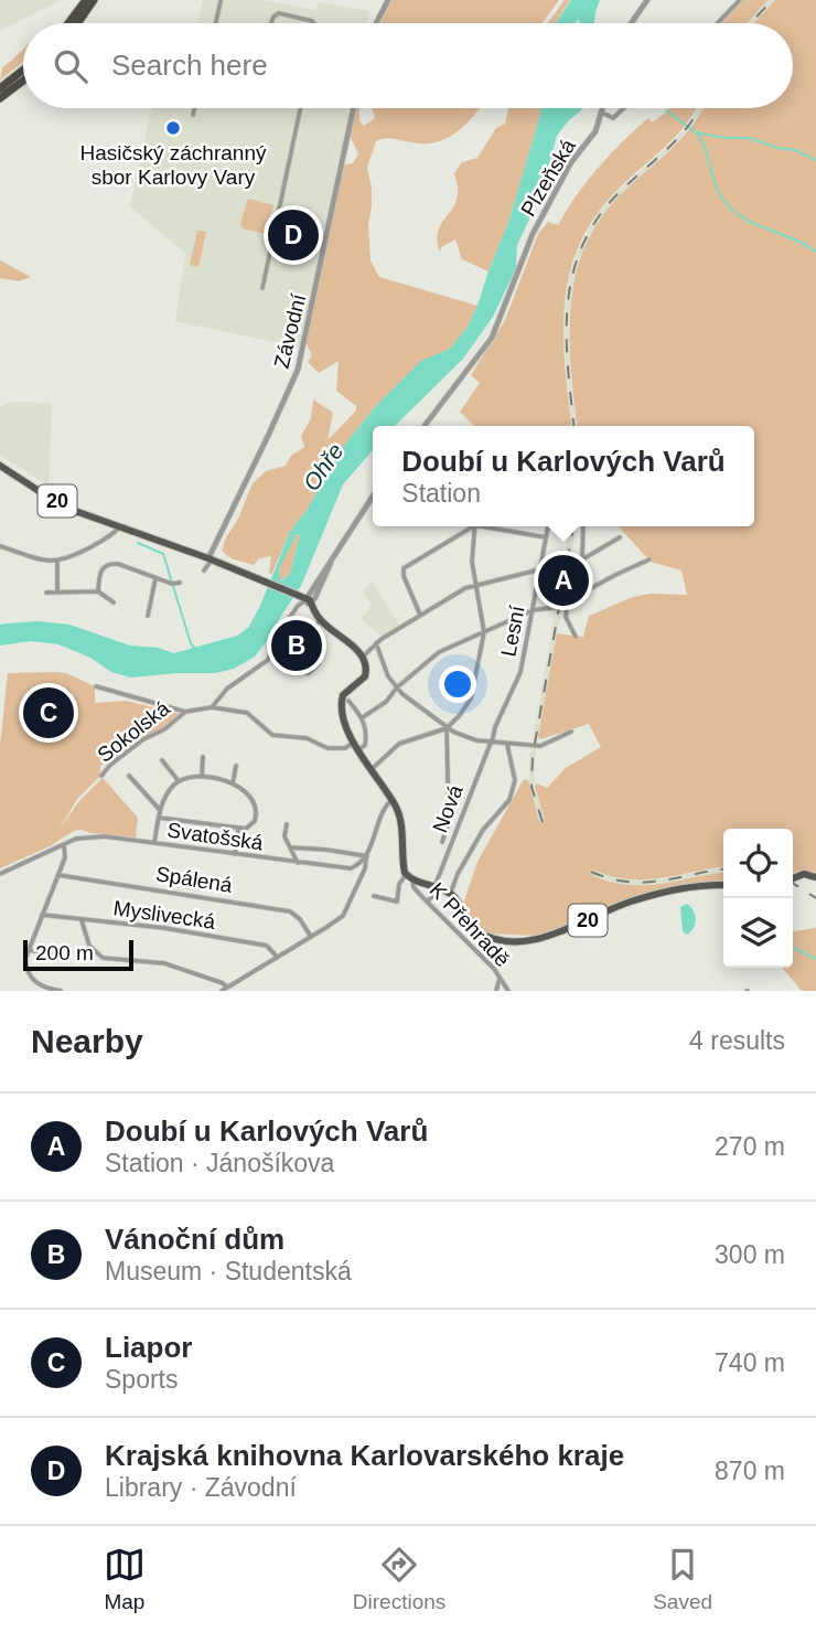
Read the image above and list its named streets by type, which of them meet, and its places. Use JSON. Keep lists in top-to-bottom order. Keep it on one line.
{"streets":{"main road":["20"],"street":["Plzeňská","Závodní","Lesní","Sokolská","Nová","Svatošská","Spálená","Myslivecká","K Přehradě"]},"crossings":[["Závodní","20"],["Lesní","Nová"],["Nová","K Přehradě"]],"water":["Ohře"],"places":["Hasičský záchranný sbor Karlovy Vary"],"scale_bar":"200 m","page":{"search":"Search here","pins":["D","A","B","C"],"popup":["Doubí u Karlových Varů","Station"],"scale":"200 m","heading":["Nearby","4 results"],"list":[{"mark":"A","name":"Doubí u Karlových Varů","note":"Station · Jánošíkova","value":"270 m"},{"mark":"B","name":"Vánoční dům","note":"Museum · Studentská","value":"300 m"},{"mark":"C","name":"Liapor","note":"Sports","value":"740 m"},{"mark":"D","name":"Krajská knihovna Karlovarského kraje","note":"Library · Závodní","value":"870 m"}],"nav":["Map","Directions","Saved"]}}
